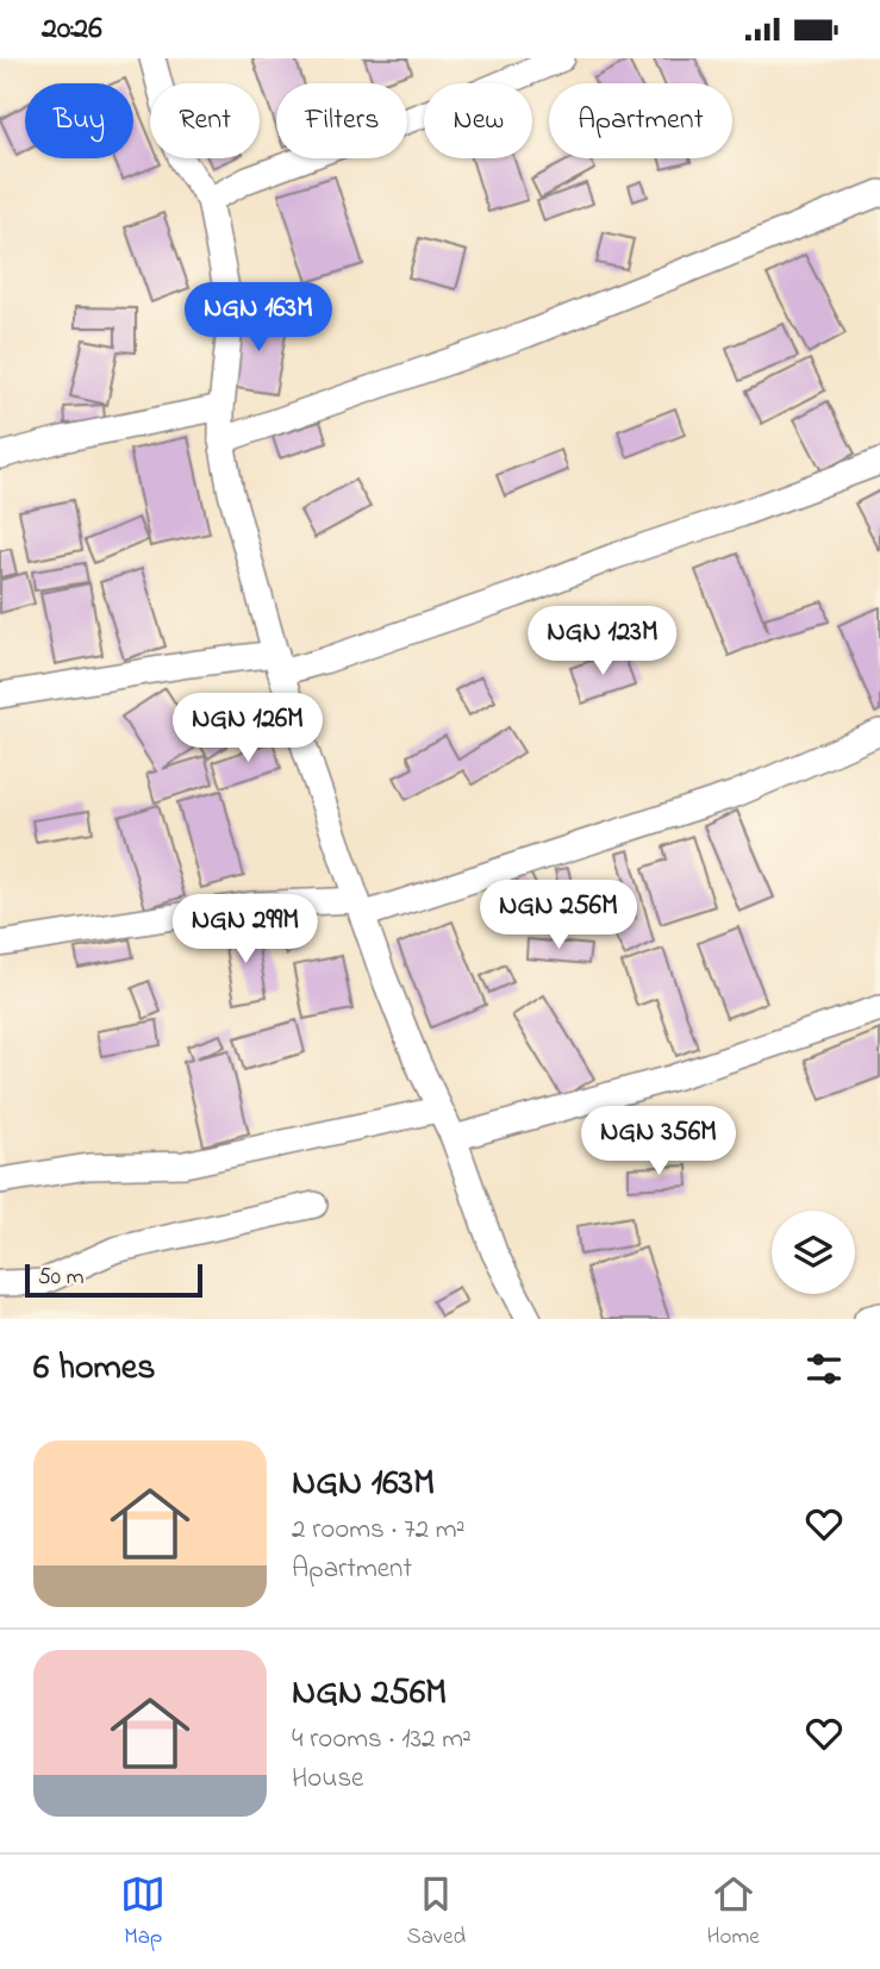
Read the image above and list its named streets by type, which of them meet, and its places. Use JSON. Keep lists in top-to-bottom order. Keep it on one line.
{"scale_bar":"50 m","page":{"status":"20:26","chip":["Buy","Rent","Filters","New","Apartment"],"price":["NGN 163M","NGN 123M","NGN 126M","NGN 256M","NGN 299M","NGN 356M"],"scale":"50 m","heading":"6 homes","list":[{"name":"NGN 163M","note":"2 rooms · 72 m² · Apartment"},{"name":"NGN 256M","note":"4 rooms · 132 m² · House"}],"tabs":["Map","Saved","Home"]}}
